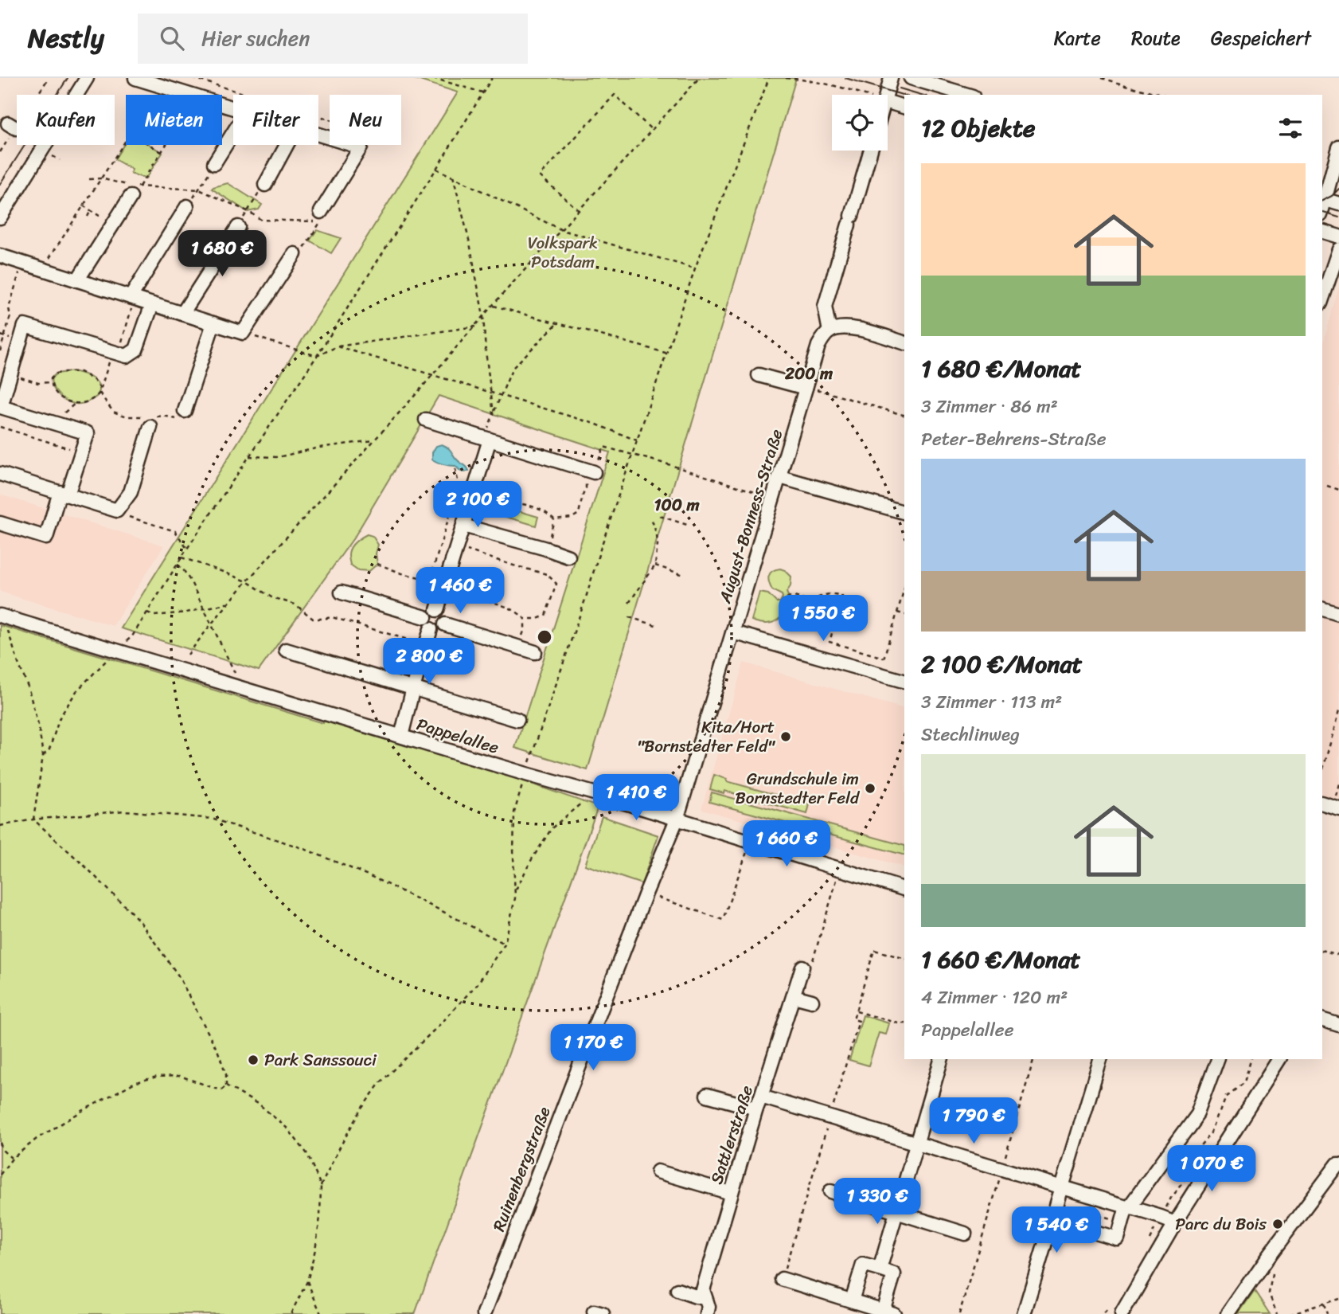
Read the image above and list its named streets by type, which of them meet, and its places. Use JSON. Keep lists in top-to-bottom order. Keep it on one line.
{"streets":{"street":["August-Bonness-Straße","Pappelallee","Sattlerstraße","Ruinenbergstraße"]},"crossings":[["August-Bonness-Straße","Pappelallee"],["August-Bonness-Straße","Ruinenbergstraße"],["Pappelallee","Ruinenbergstraße"]],"parks":["Volkspark Potsdam"],"places":["Kita/Hort \"Bornstedter Feld\"","Grundschule im Bornstedter Feld","Park Sanssouci","Parc du Bois"],"page":{"header":"Nestly","search":"Hier suchen","nav":["Karte","Route","Gespeichert"],"chip":["Kaufen","Mieten","Filter","Neu"],"heading":"12 Objekte","list":[{"name":"1 680 €/Monat","note":"3 Zimmer · 86 m² · Peter-Behrens-Straße"},{"name":"2 100 €/Monat","note":"3 Zimmer · 113 m² · Stechlinweg"},{"name":"1 660 €/Monat","note":"4 Zimmer · 120 m² · Pappelallee"}],"price":["1 680 €","2 100 €","1 460 €","1 550 €","2 800 €","1 410 €","1 660 €","1 170 €","1 790 €","1 070 €","1 330 €","1 540 €"]},"rings":["200 m","100 m"]}
